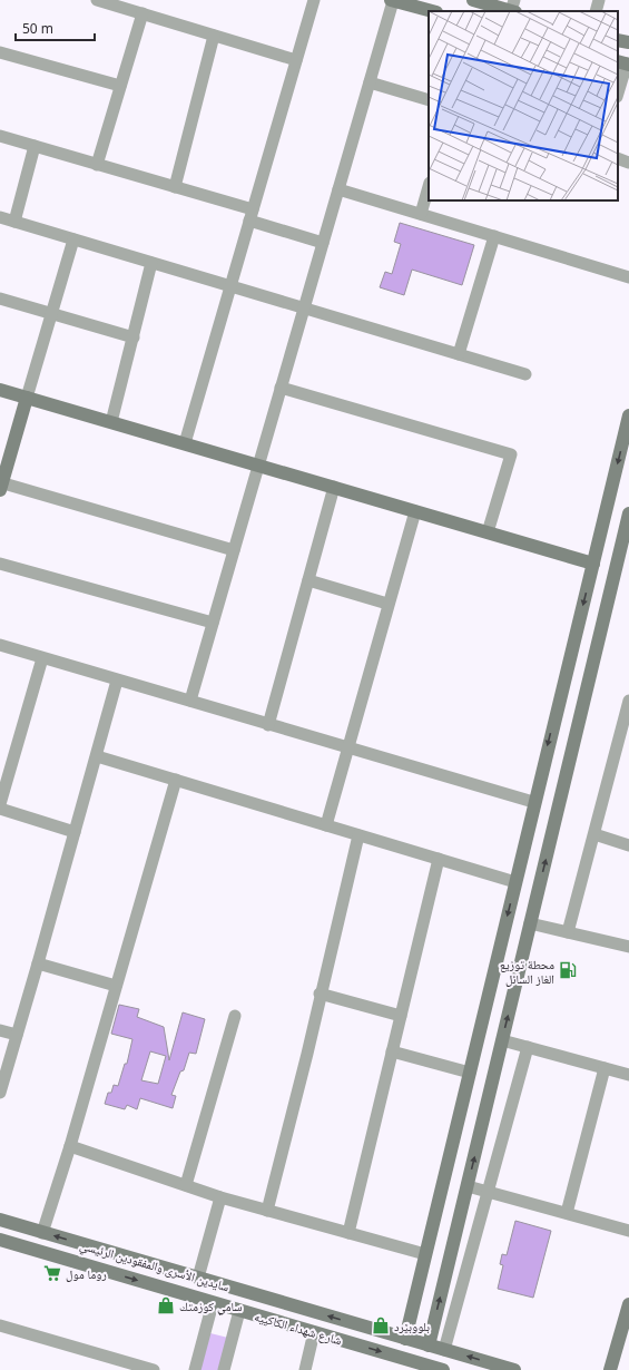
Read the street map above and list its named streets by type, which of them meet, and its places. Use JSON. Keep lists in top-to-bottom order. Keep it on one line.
{"streets":{"main road":["سايدين الأسرى والمفقودين الرئيسي","شارع شهداء الكاكييه"]},"one_way":["سايدين الأسرى والمفقودين الرئيسي","شارع شهداء الكاكييه"],"places":{"fuel station":["محطة توزيع الغاز السائل"],"supermarket":["روما مول"],"shop":["سامي كوزمتك","بلووبێرد"]},"scale_bar":"50 m"}
